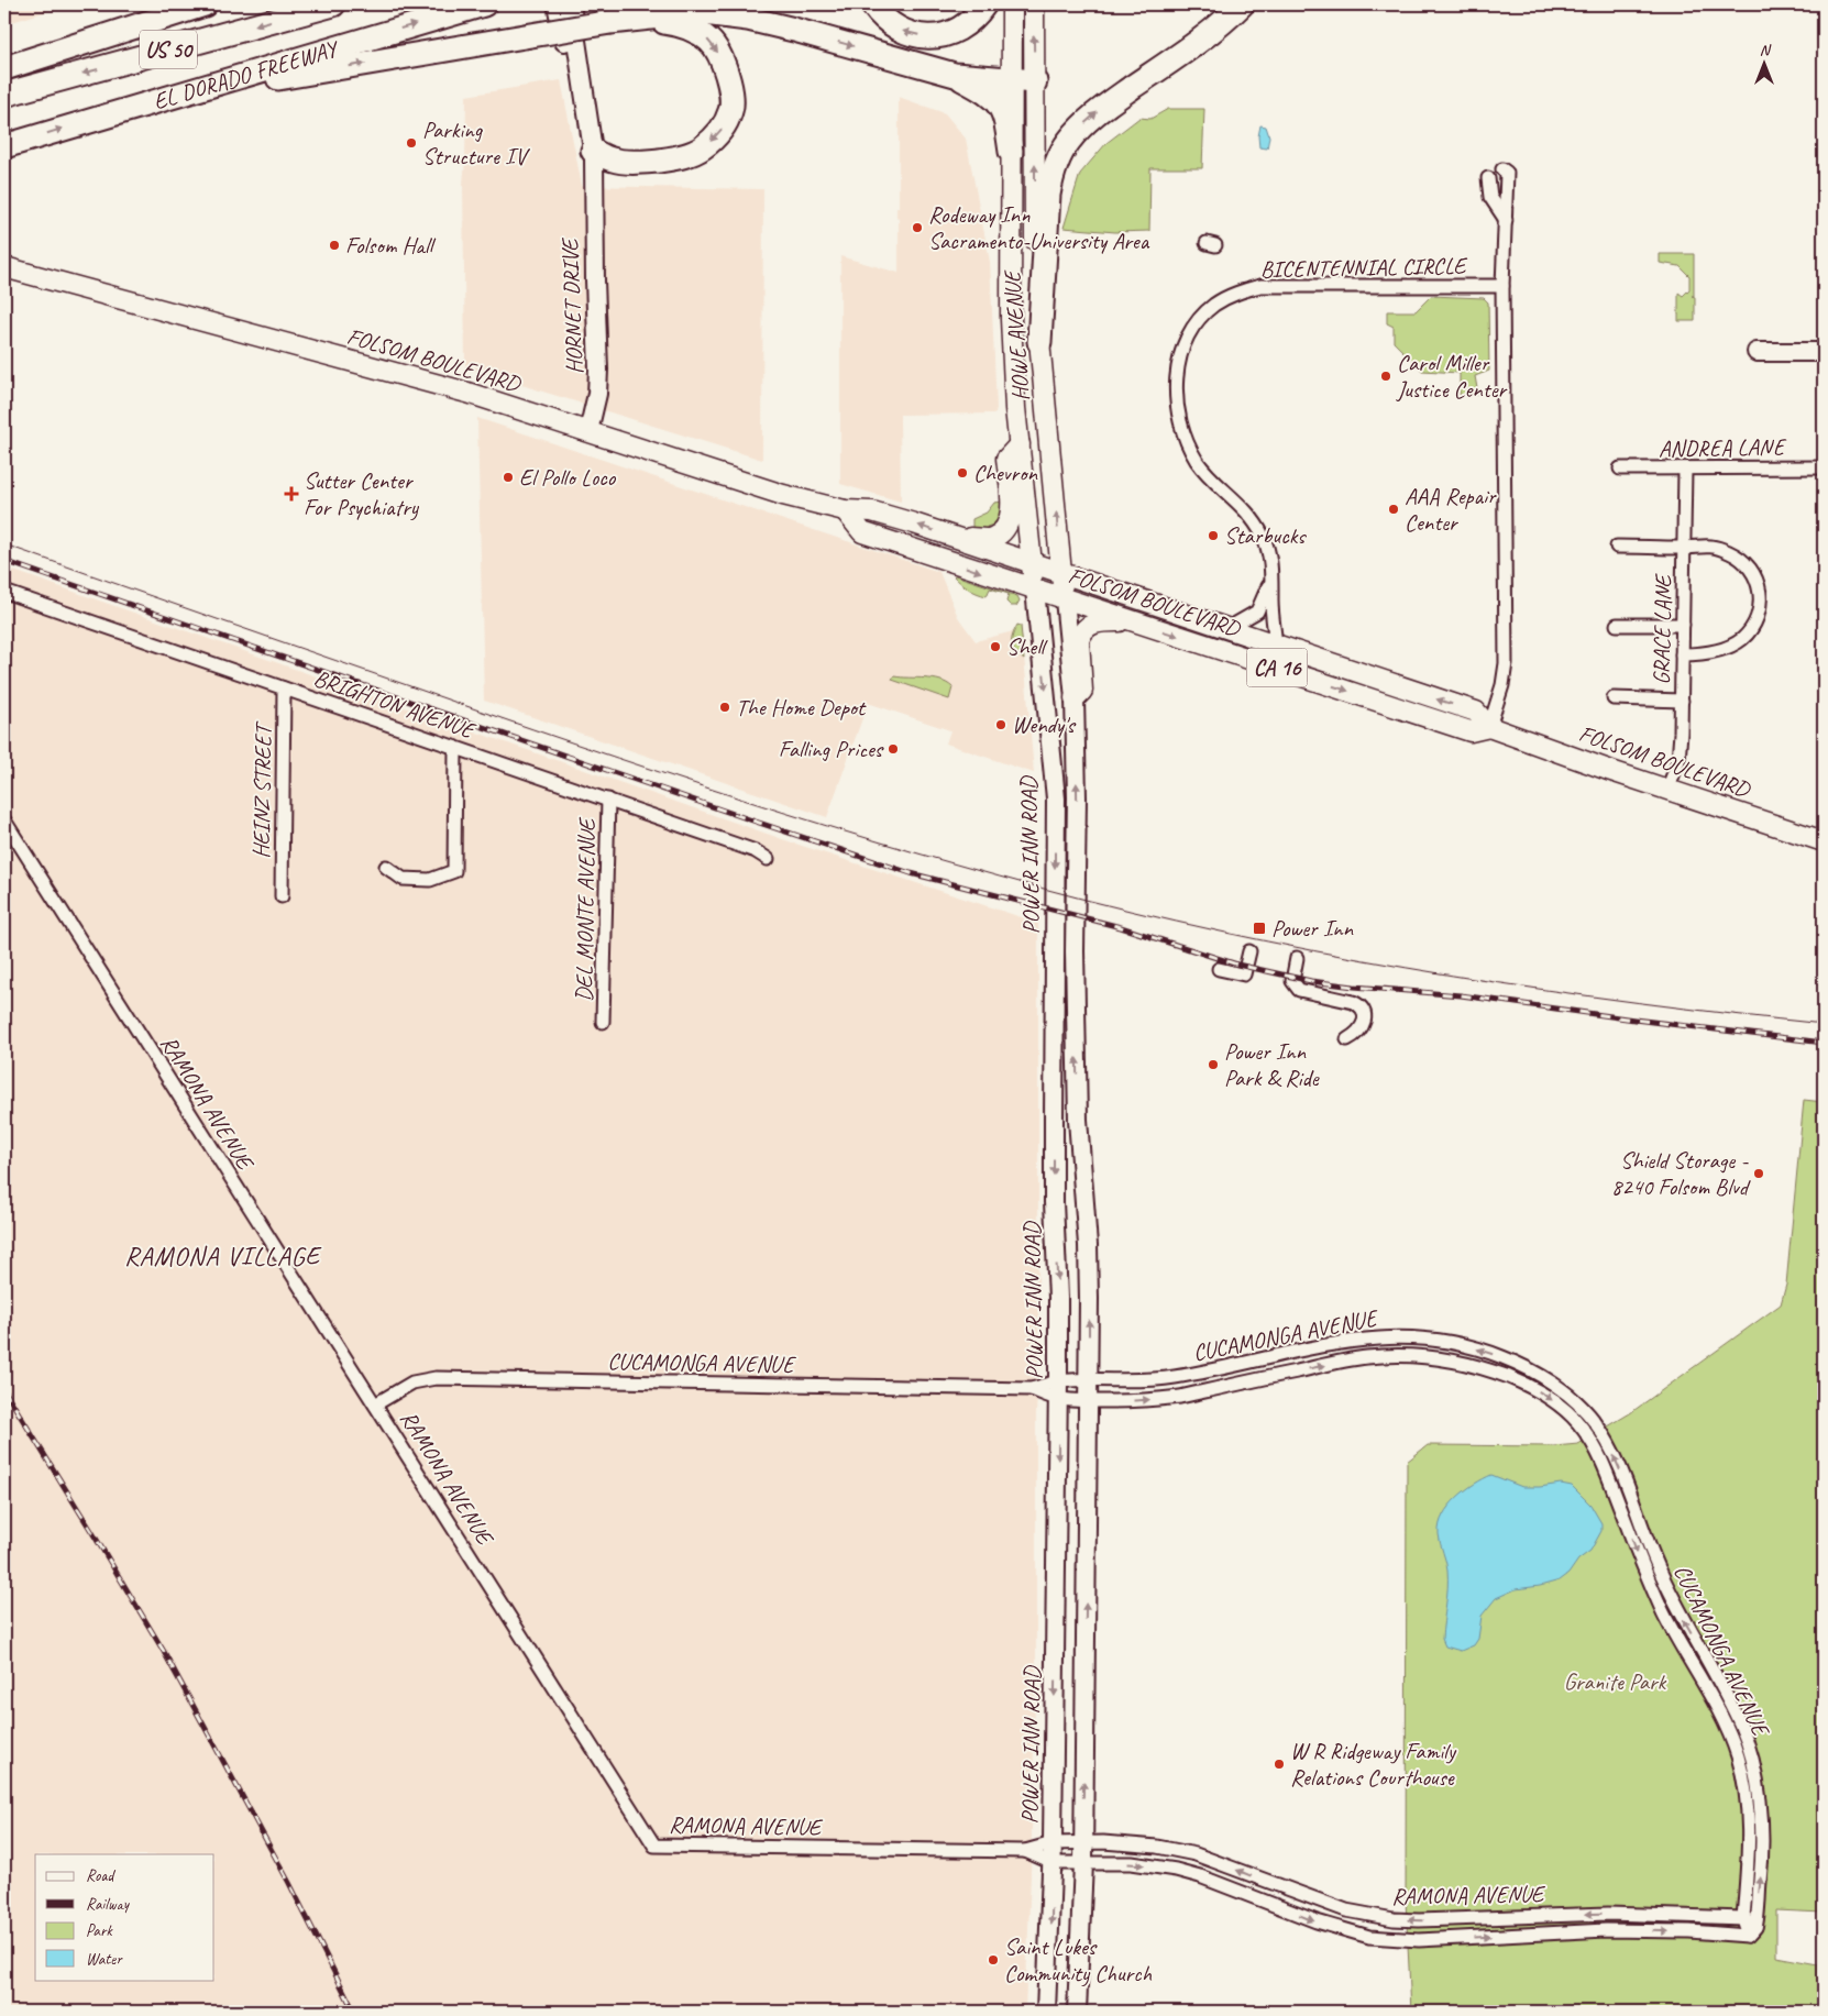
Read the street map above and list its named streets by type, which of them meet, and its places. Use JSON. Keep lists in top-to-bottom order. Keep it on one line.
{"streets":{"highway":["US 50","EL DORADO FREEWAY"],"main road":["HORNET DRIVE","HOWE AVENUE","FOLSOM BOULEVARD","CA 16","POWER INN ROAD"],"street":["BICENTENNIAL CIRCLE","ANDREA LANE","GRACE LANE","BRIGHTON AVENUE","HEINZ STREET","DEL MONTE AVENUE","RAMONA AVENUE","CUCAMONGA AVENUE"]},"crossings":[["BICENTENNIAL CIRCLE","FOLSOM BOULEVARD"],["HORNET DRIVE","FOLSOM BOULEVARD"],["HOWE AVENUE","FOLSOM BOULEVARD"],["HOWE AVENUE","POWER INN ROAD"],["FOLSOM BOULEVARD","GRACE LANE"],["FOLSOM BOULEVARD","POWER INN ROAD"],["ANDREA LANE","GRACE LANE"],["BRIGHTON AVENUE","HEINZ STREET"],["BRIGHTON AVENUE","DEL MONTE AVENUE"],["POWER INN ROAD","RAMONA AVENUE"],["POWER INN ROAD","CUCAMONGA AVENUE"],["RAMONA AVENUE","CUCAMONGA AVENUE"]],"districts":["RAMONA VILLAGE"],"parks":["Granite Park"],"places":{"other":["Parking Structure IV","Rodeway Inn Sacramento-University Area","Folsom Hall","Carol Miller Justice Center","Chevron","El Pollo Loco","AAA Repair Center","Starbucks","Shell","The Home Depot","Wendy's","Falling Prices","Power Inn Park & Ride","Shield Storage - 8240 Folsom Blvd","W R Ridgeway Family Relations Courthouse","Saint Lukes Community Church"],"health":["Sutter Center For Psychiatry"],"transit":["Power Inn"]},"legend":["Road","Railway","Park","Water"],"north":"top"}
